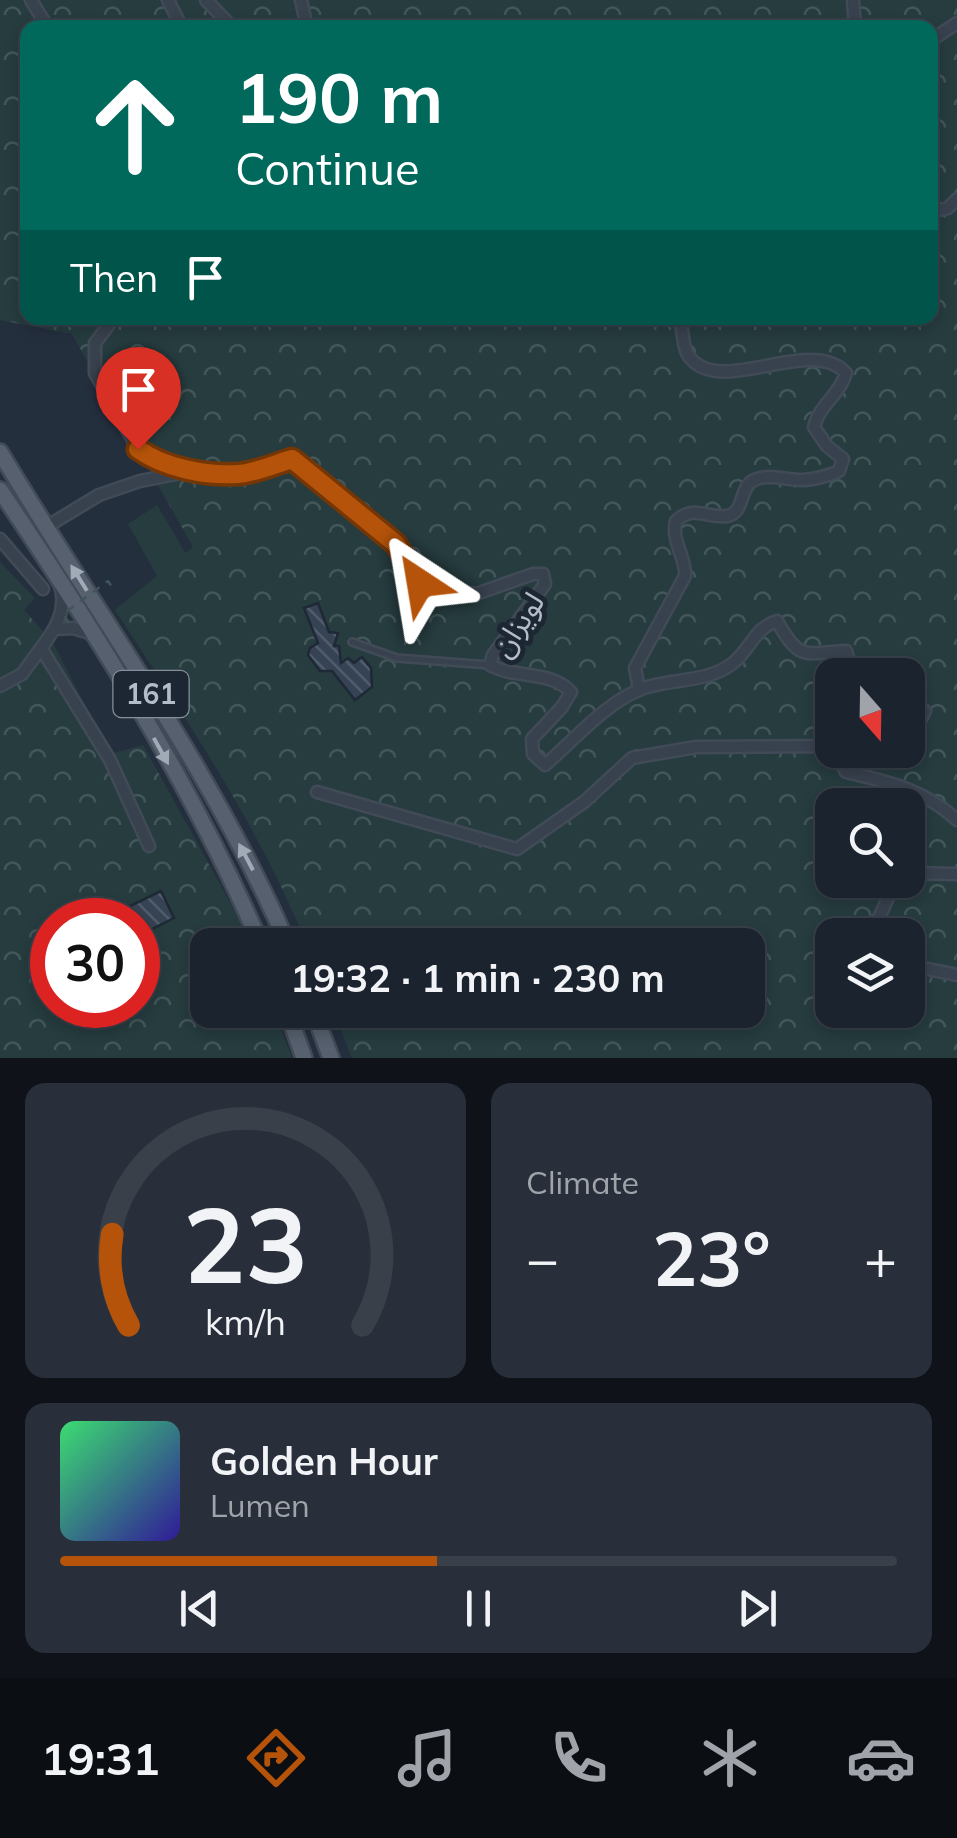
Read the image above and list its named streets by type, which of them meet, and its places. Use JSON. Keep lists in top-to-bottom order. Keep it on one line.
{"streets":{"main road":["161"],"street":["لویزان"]},"crossings":[["لویزان","161"]],"north":"bottom","page":{"turn":["190 m","Continue"],"then":"Then","limit":"30","trip":"19:32 · 1 min · 230 m","tile":"Climate","heat":["−","23°","+"],"song":["Golden Hour","Lumen"],"tabs":"19:31","gauge":["23","km/h"]}}
